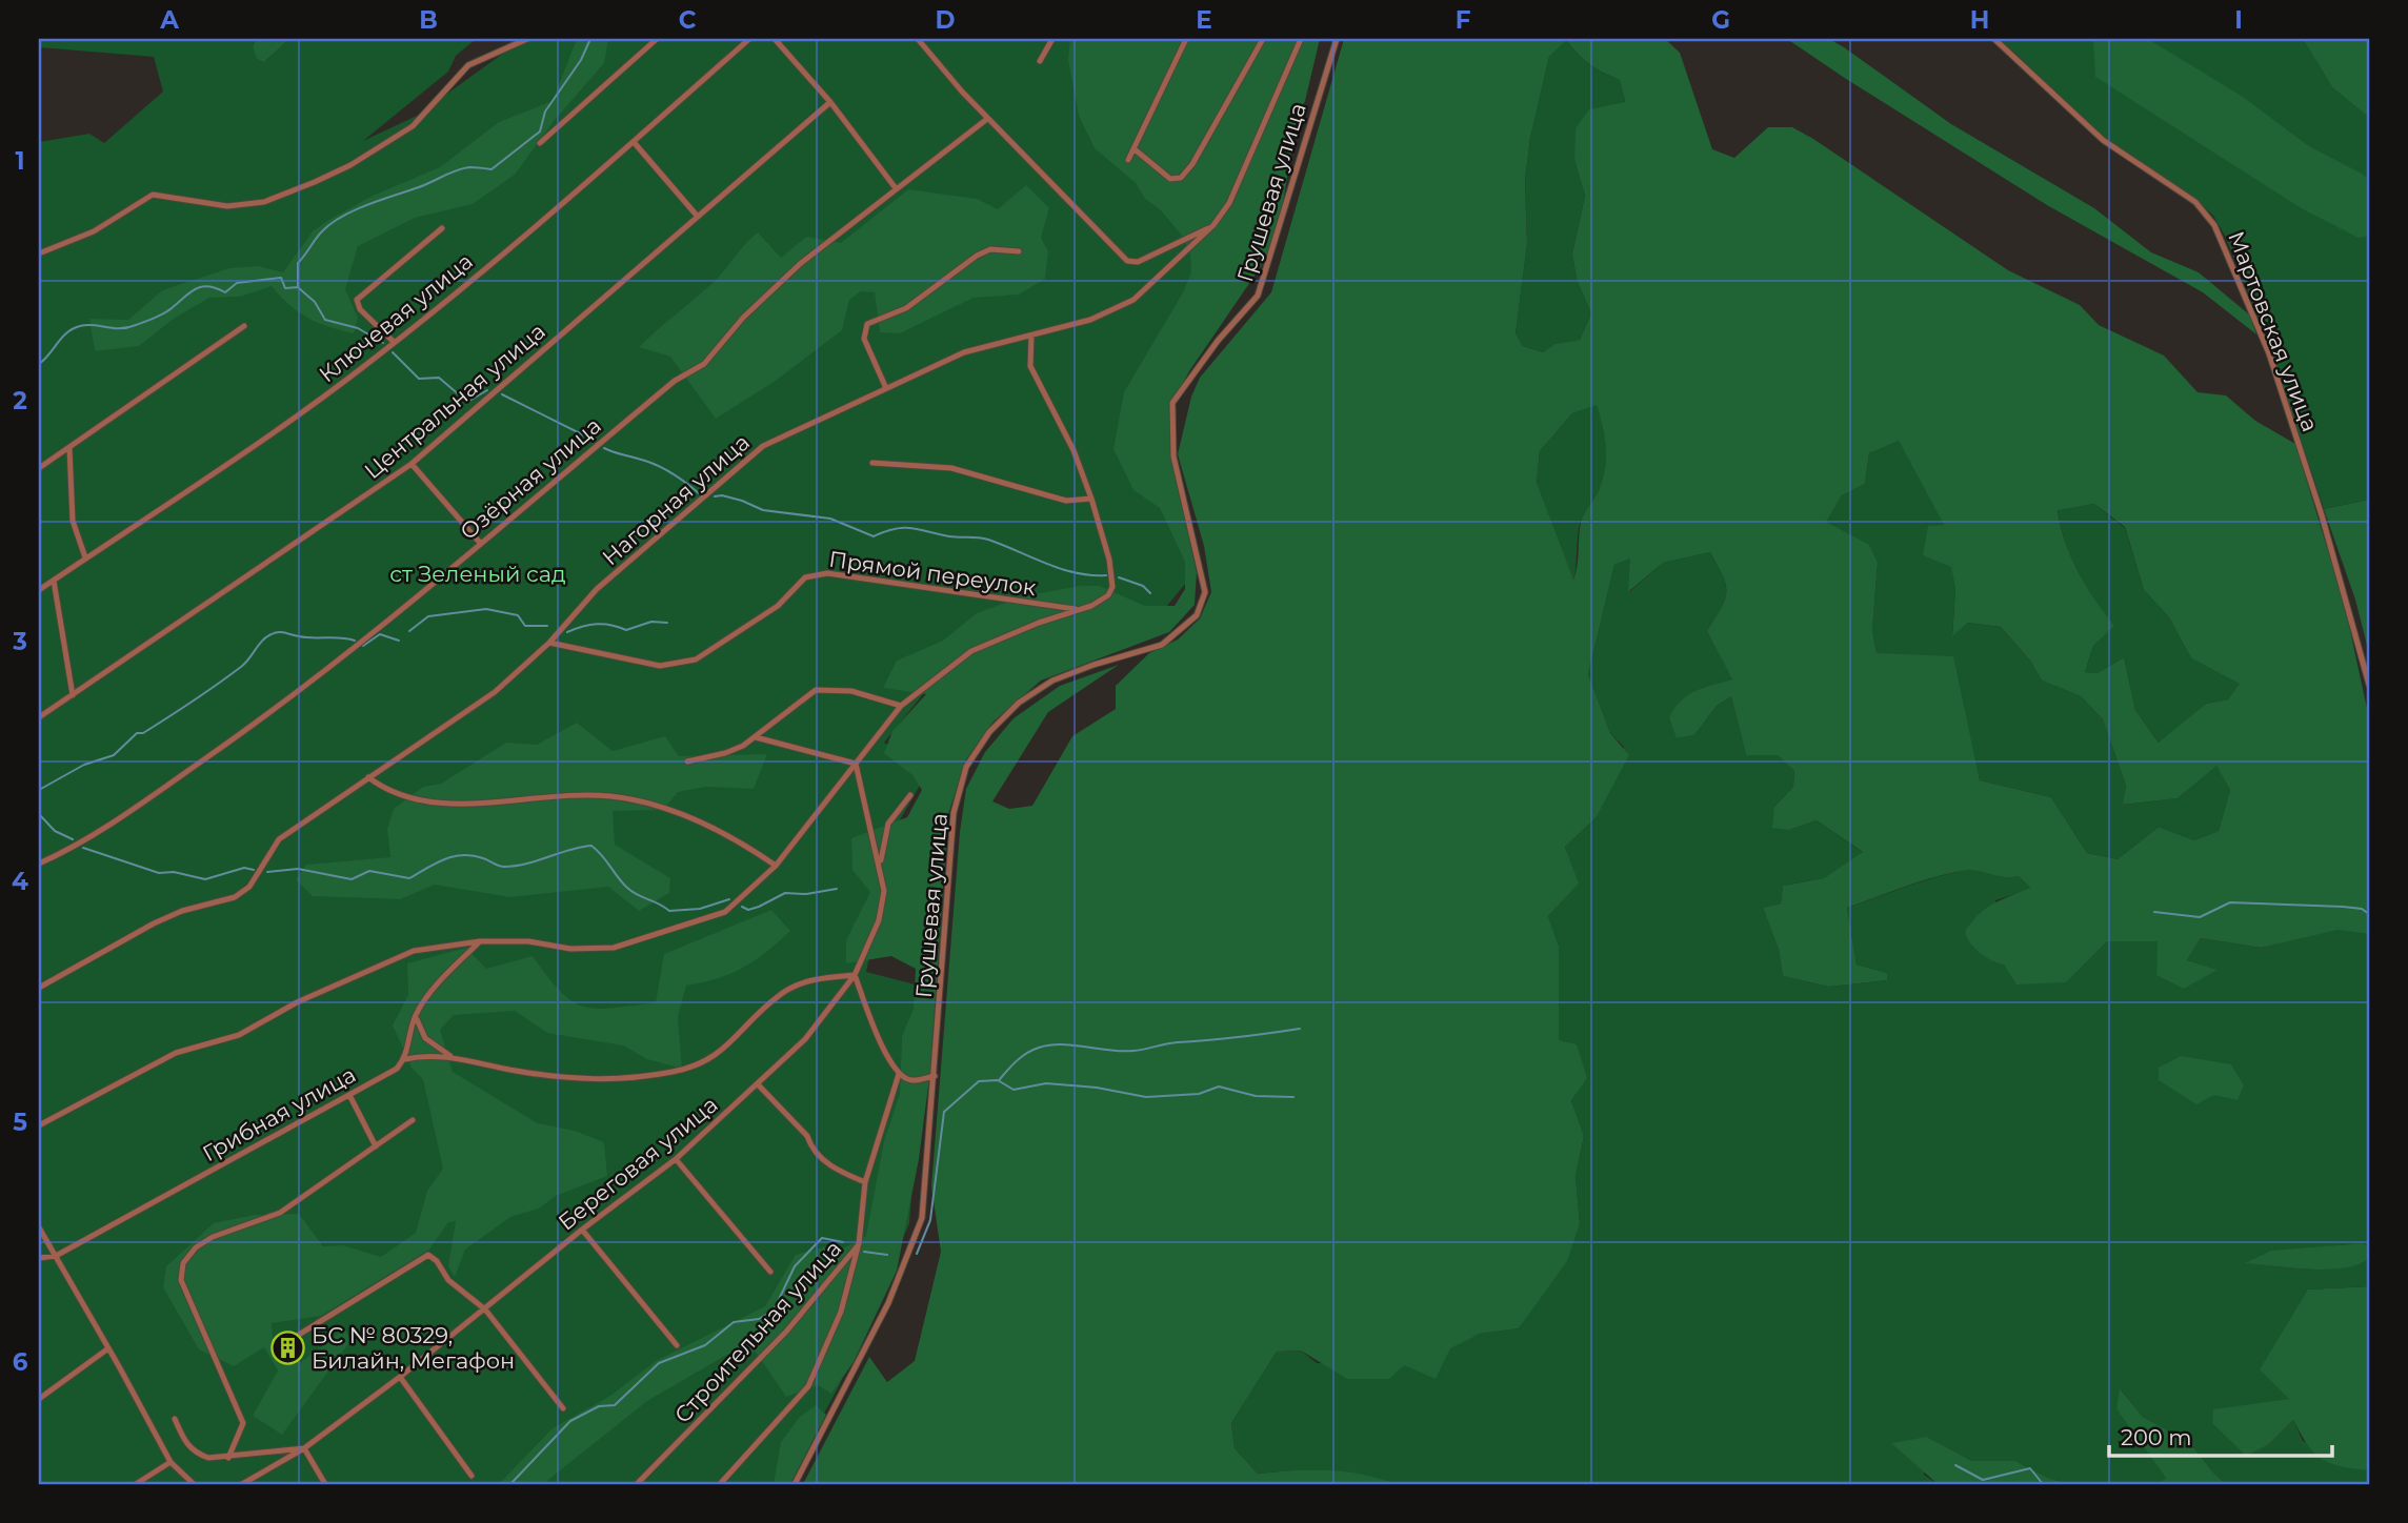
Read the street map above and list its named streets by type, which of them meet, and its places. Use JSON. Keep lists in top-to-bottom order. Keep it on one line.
{"streets":{"street":["Грушевая улица","Ключевая улица","Мартовская улица","Центральная улица","Озёрная улица","Нагорная улица","Прямой переулок","Грибная улица","Береговая улица","Строительная улица"]},"crossings":[["Нагорная улица","Прямой переулок"]],"parks":["ст Зеленый сад"],"places":{"building":["БС № 80329, Билайн, Мегафон"]},"scale_bar":"200 m","grid":{"columns":["A","B","C","D","E","F","G","H","I"],"rows":["1","2","3","4","5","6"]}}
